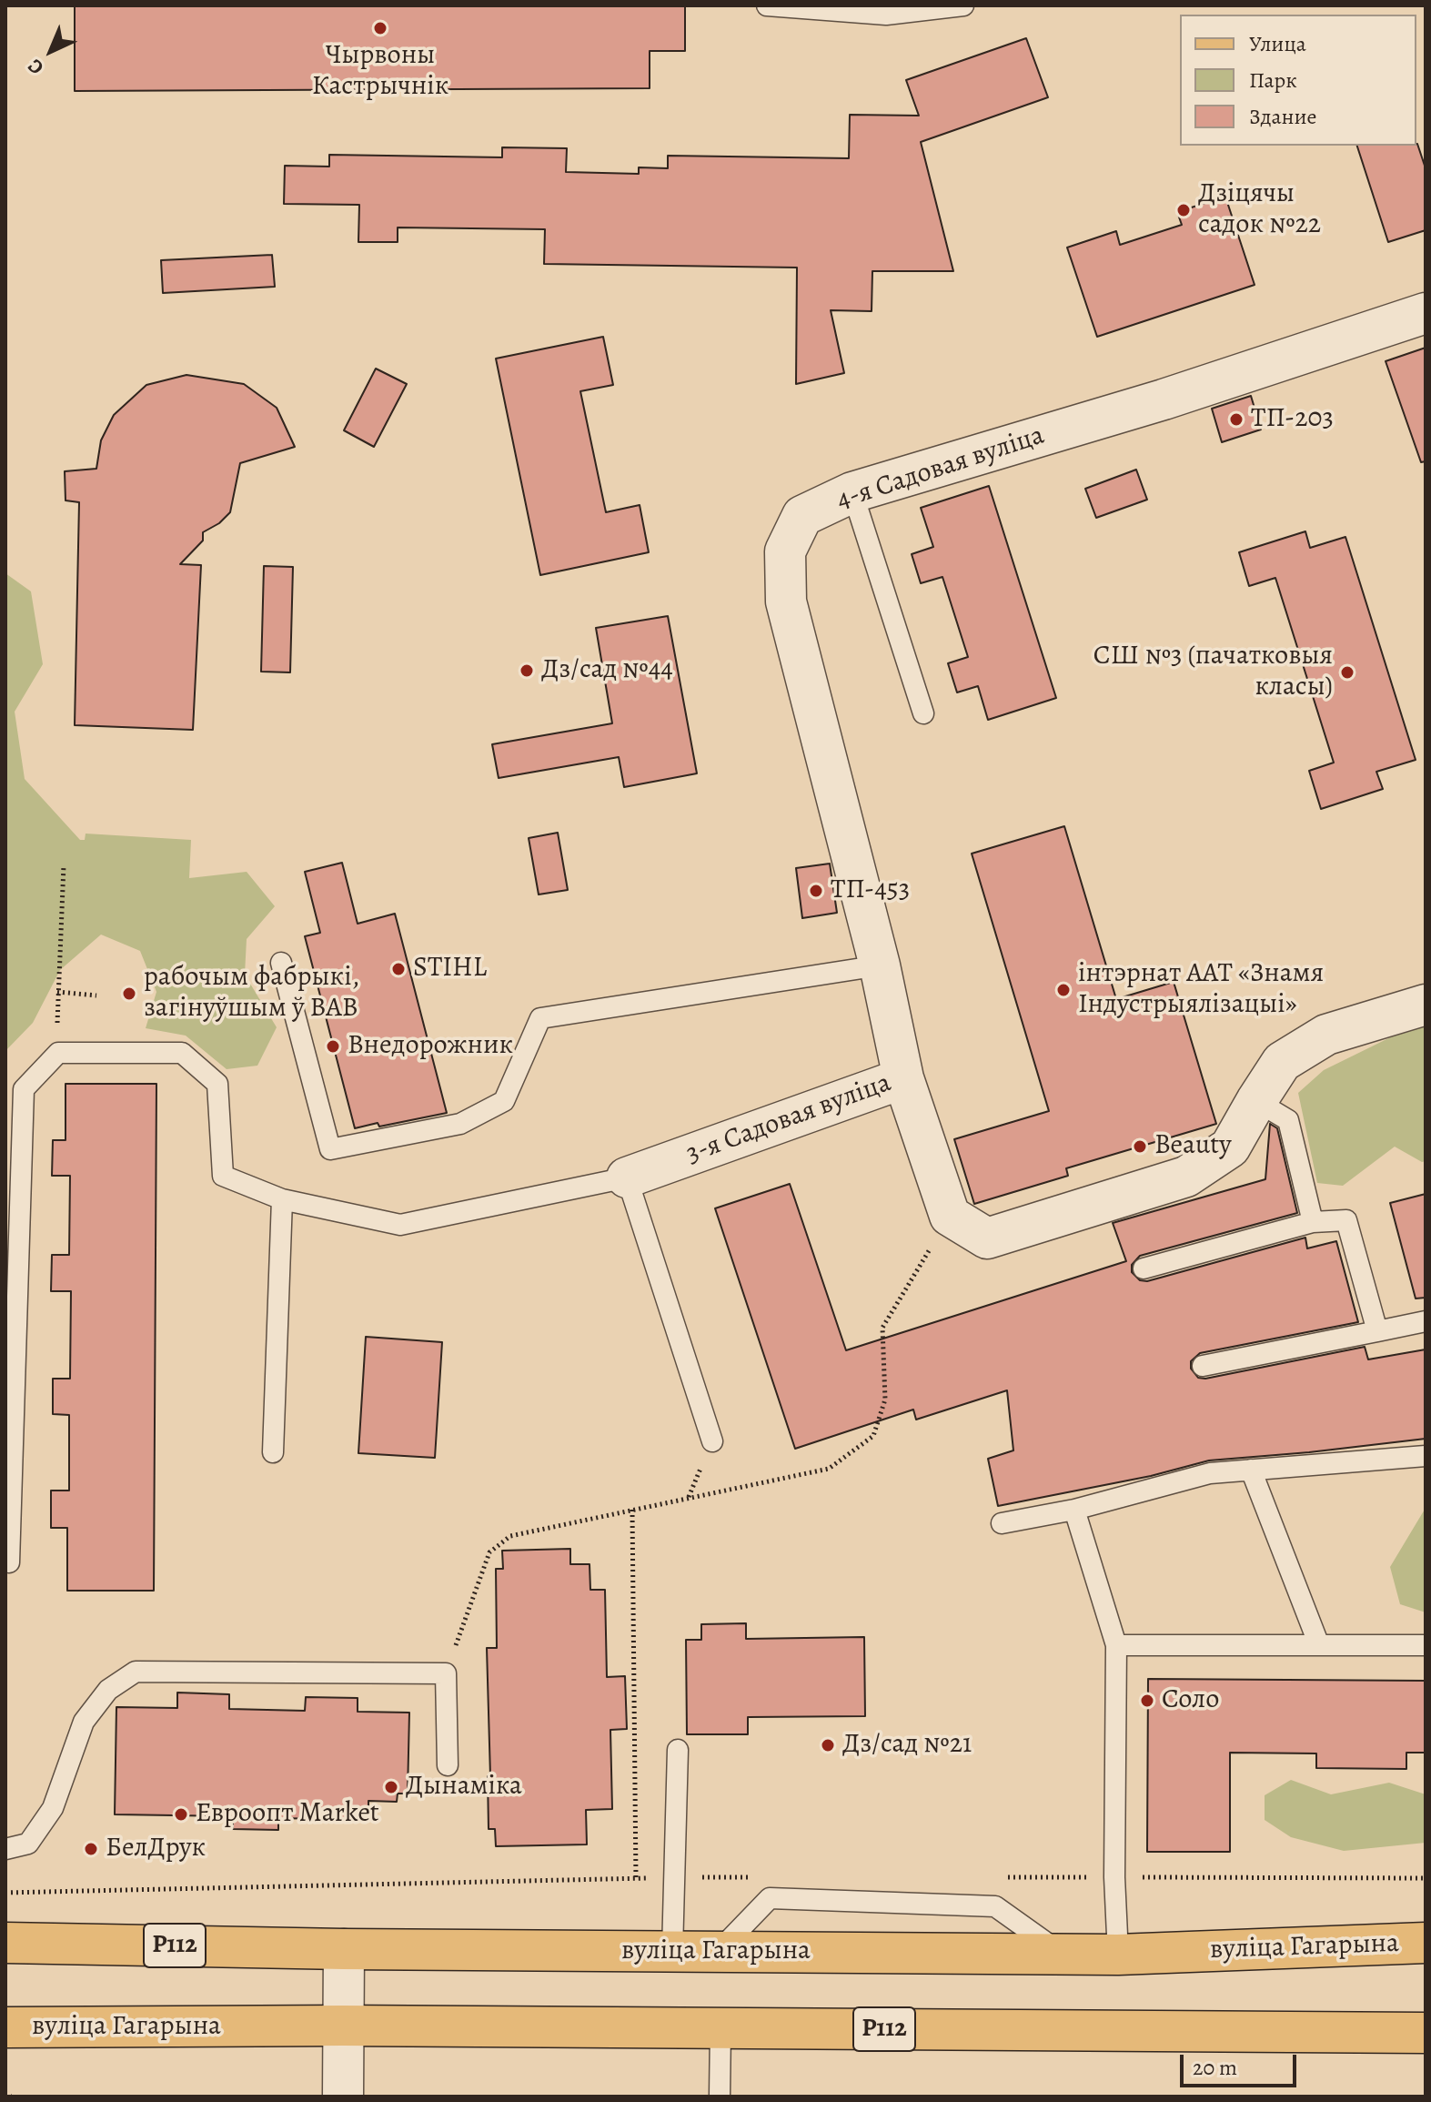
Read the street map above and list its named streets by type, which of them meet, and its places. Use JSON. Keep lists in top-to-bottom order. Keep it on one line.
{"streets":{"main road":["Р112","вуліца Гагарына"],"street":["4-я Садовая вуліца","3-я Садовая вуліца"]},"crossings":[["4-я Садовая вуліца","3-я Садовая вуліца"]],"places":["Чырвоны Кастрычнік","Дзіцячы садок №22","ТП-203","Дз/сад №44","СШ №3 (пачатковыя класы)","ТП-453","STIHL","інтэрнат ААТ «Знамя Індустрыялізацыі»","рабочым фабрыкі, загінуўшым ў ВАВ","Внедорожник","Beauty","Соло","Дз/сад №21","Дынаміка","Евроопт Market","БелДрук"],"legend":["Улица","Парк","Здание"],"scale_bar":"20 m","north":"bottom left"}
